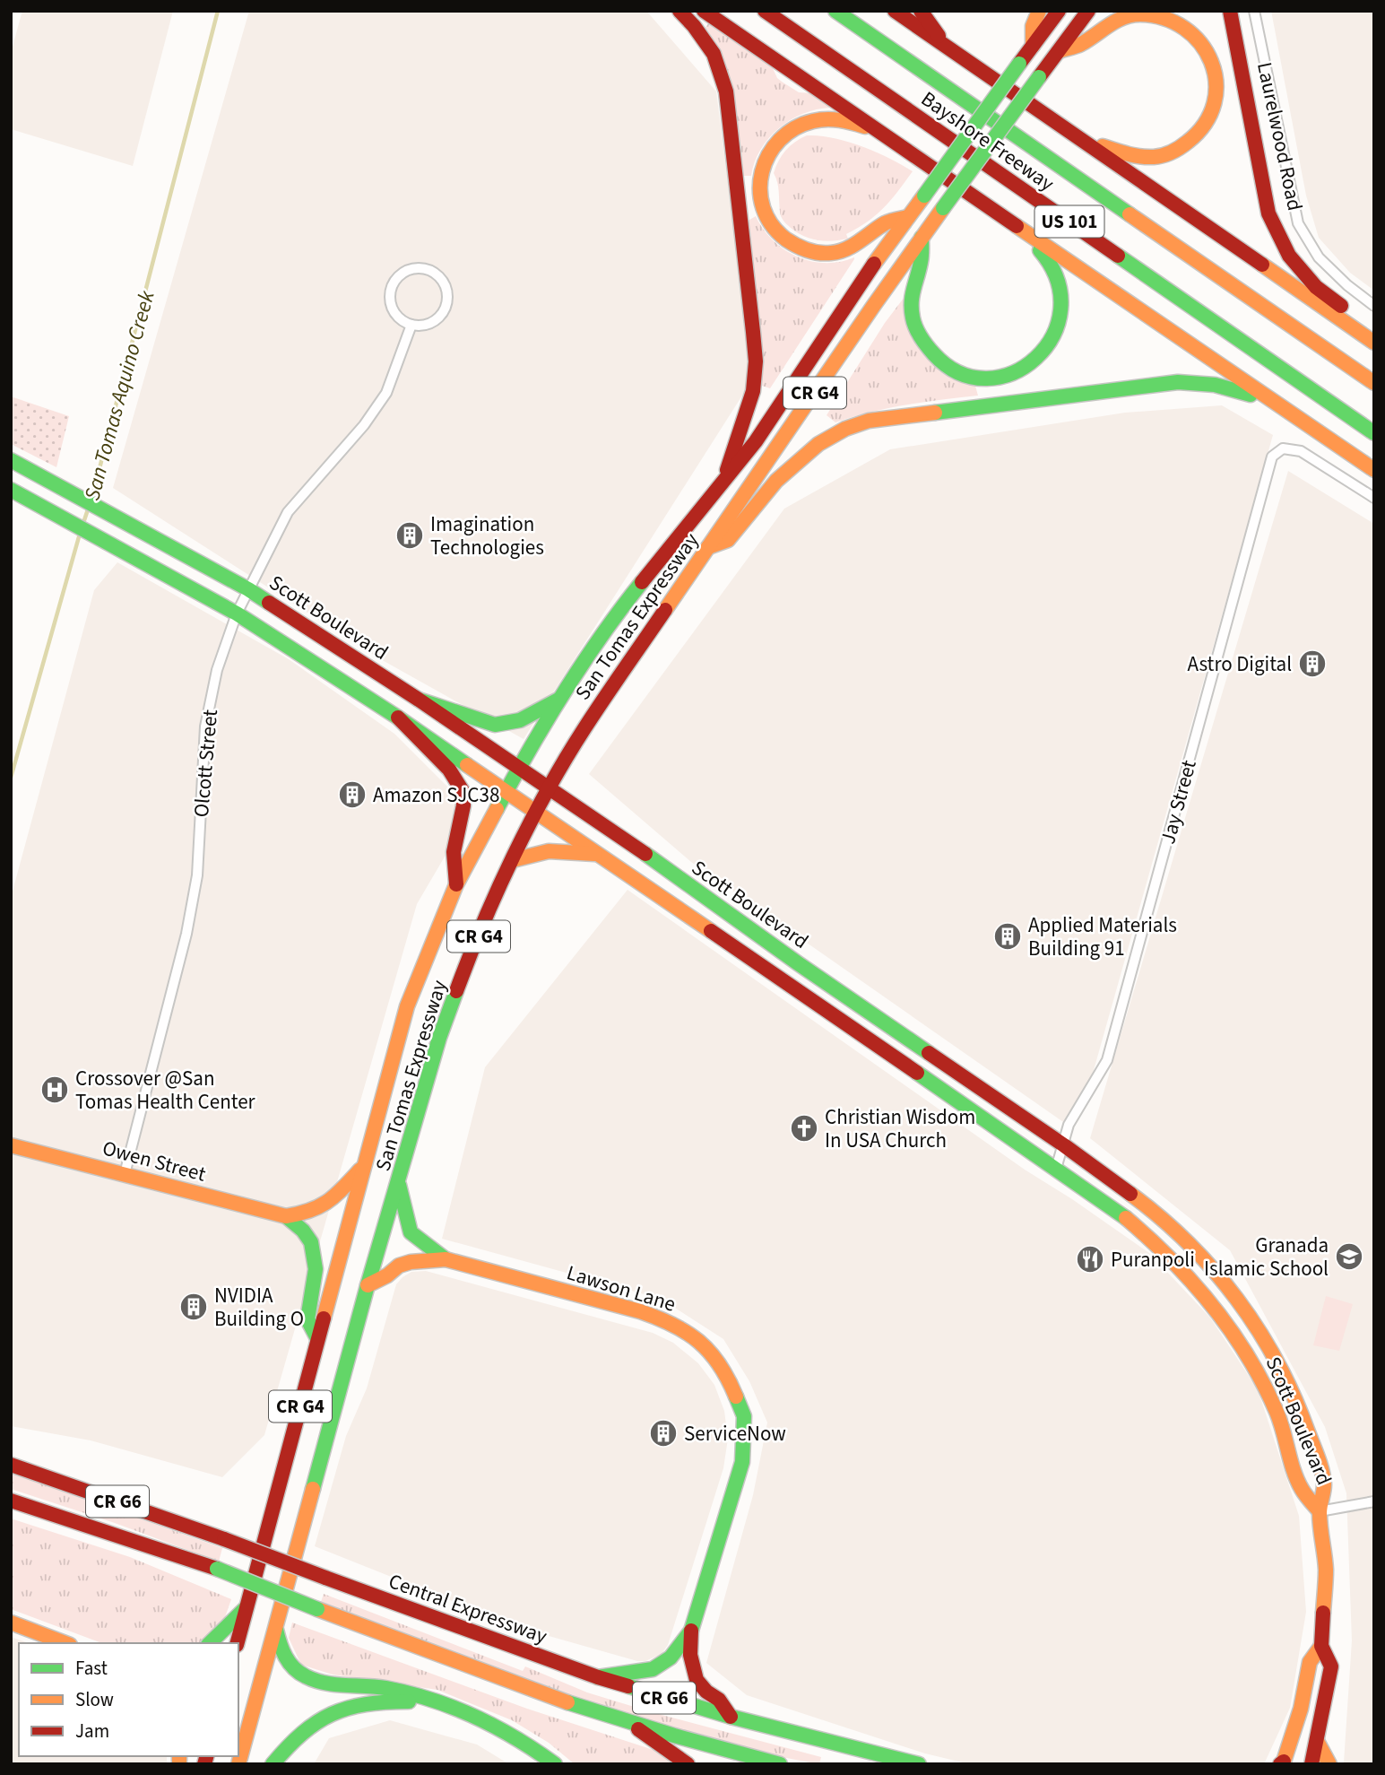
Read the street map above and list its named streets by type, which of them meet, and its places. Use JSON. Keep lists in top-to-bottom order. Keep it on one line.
{"streets":{"main road":["Bayshore Freeway","US 101","CR G4","San Tomas Expressway","Scott Boulevard","Owen Street","Lawson Lane","CR G6","Central Expressway"],"street":["Laurelwood Road","Olcott Street","Jay Street"]},"crossings":[["CR G4","San Tomas Expressway"],["San Tomas Expressway","Scott Boulevard"],["Scott Boulevard","Olcott Street"],["Scott Boulevard","Jay Street"],["Olcott Street","Owen Street"]],"water":["San Tomas Aquino Creek"],"places":{"building":["Imagination Technologies","Astro Digital","Amazon SJC38","Applied Materials Building 91","NVIDIA Building O","ServiceNow"],"hospital":["Crossover @San Tomas Health Center"],"church":["Christian Wisdom In USA Church"],"school or university":["Granada Islamic School"],"restaurant":["Puranpoli"]},"legend":["Fast","Slow","Jam"]}
